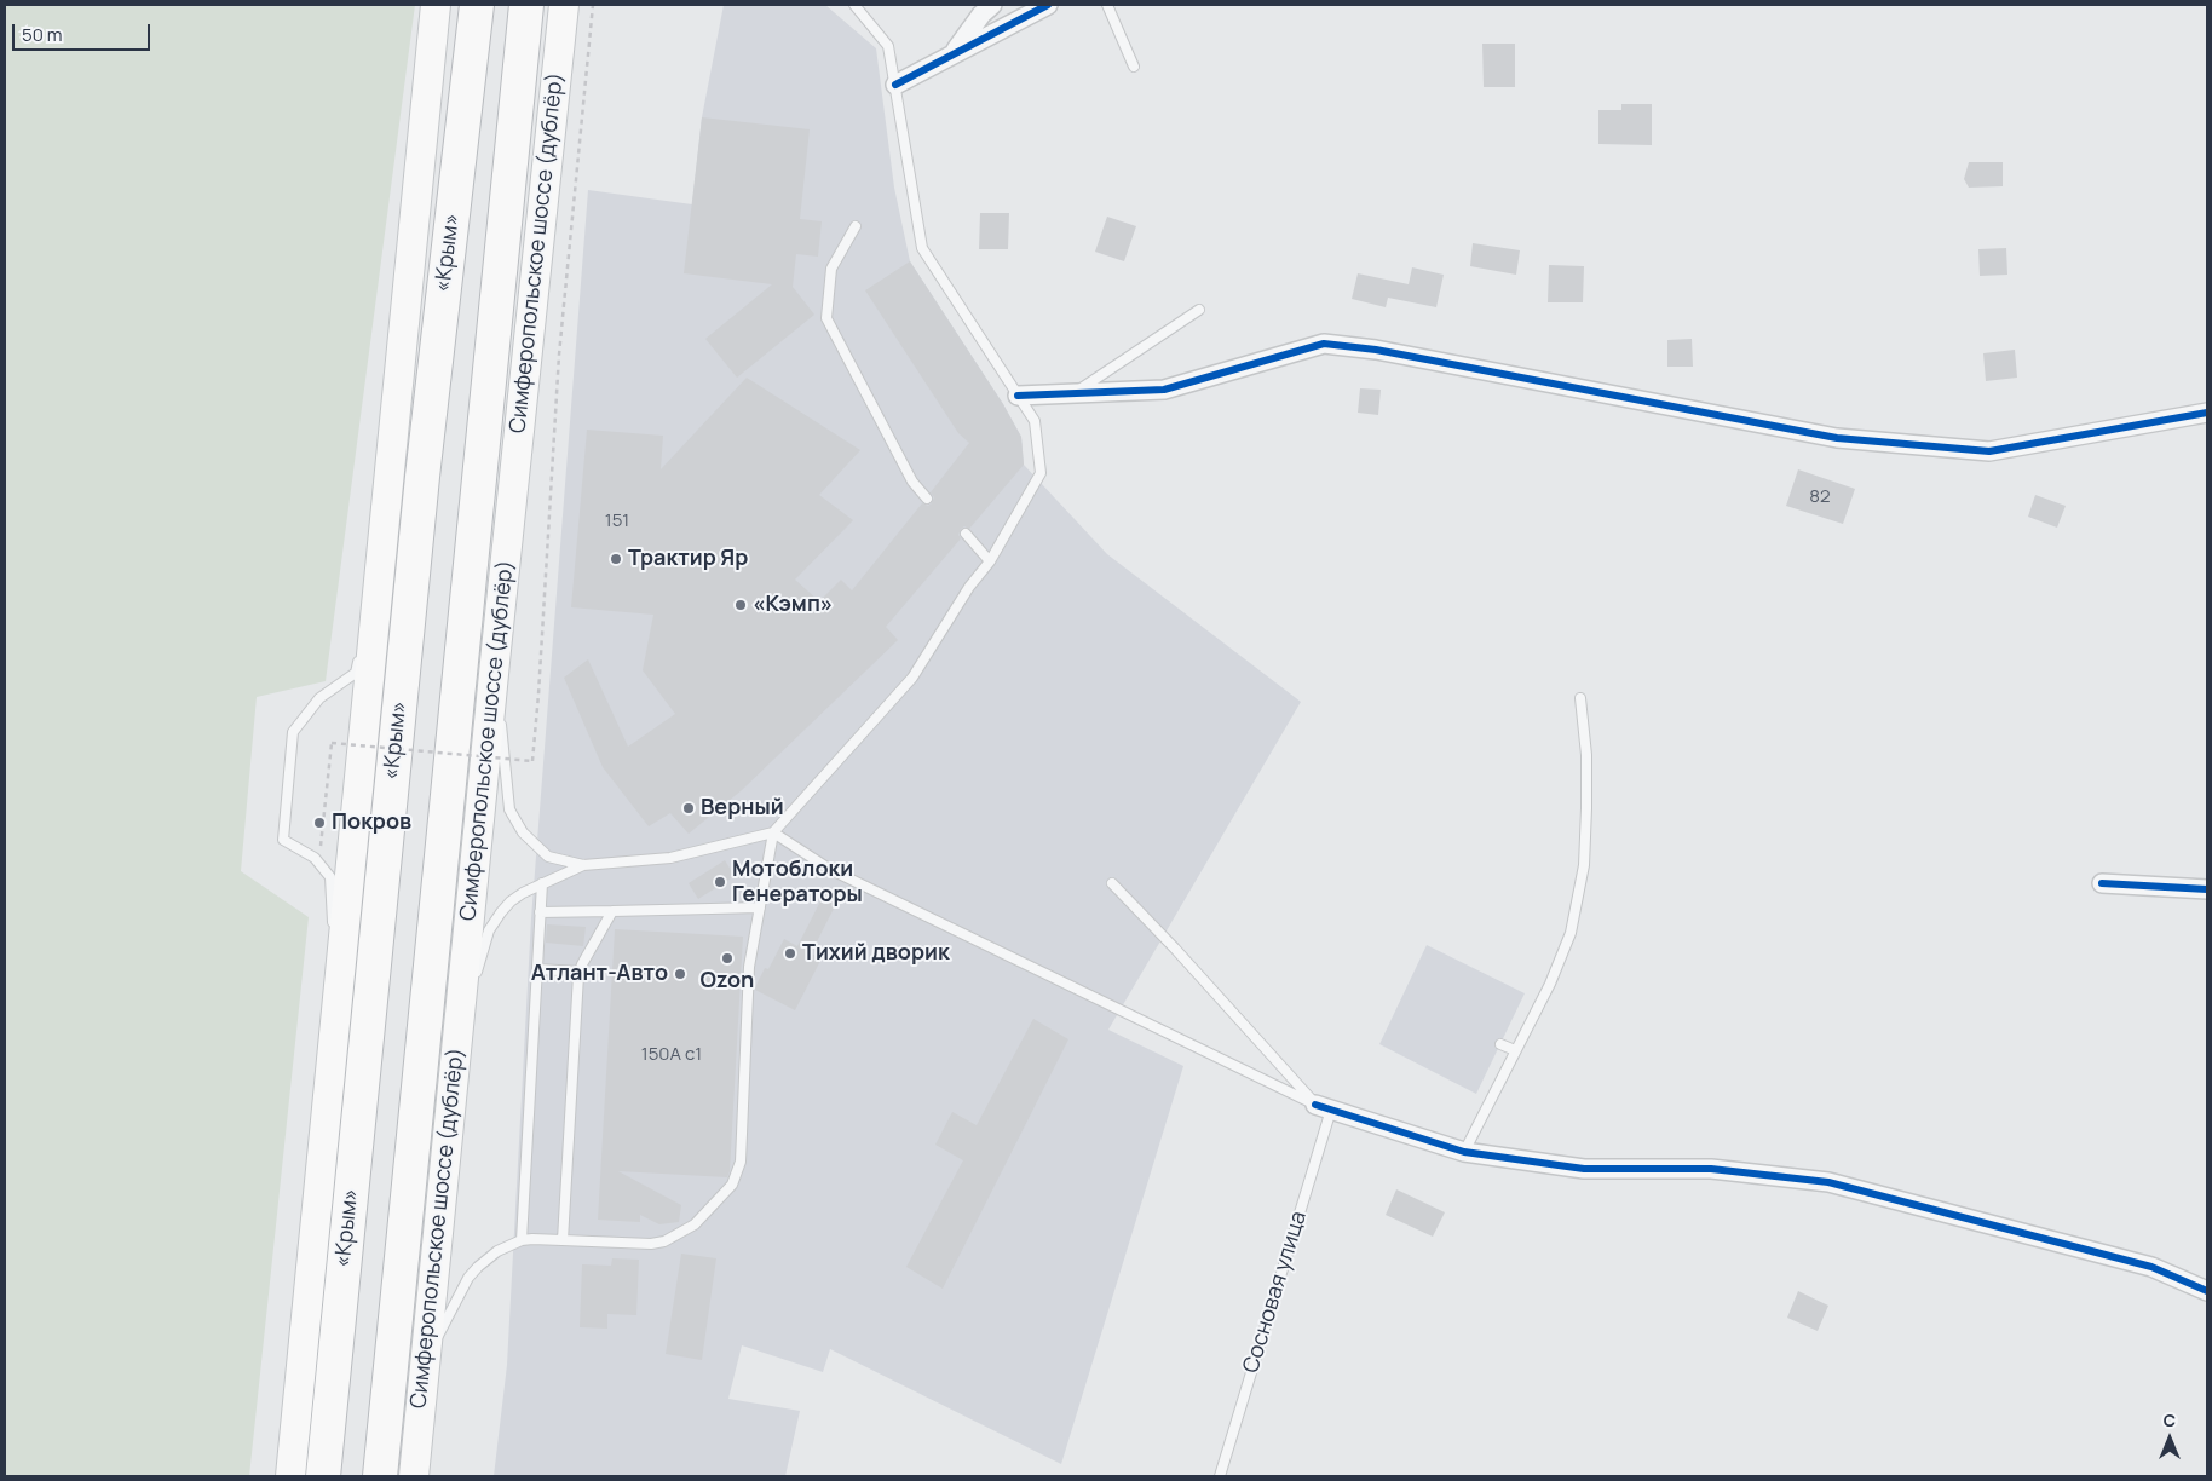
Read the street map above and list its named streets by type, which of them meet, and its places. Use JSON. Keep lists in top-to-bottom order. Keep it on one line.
{"streets":{"highway":["«Крым»"],"main road":["Симферопольское шоссе (дублёр)"],"lane":["Сосновая улица"]},"places":["Трактир Яр","«Кэмп»","Верный","Покров","Мотоблоки Генераторы","Тихий дворик","Ozon","Атлант-Авто"],"house_numbers":["82","151","150А с1"],"scale_bar":"50 m","north":"top"}
